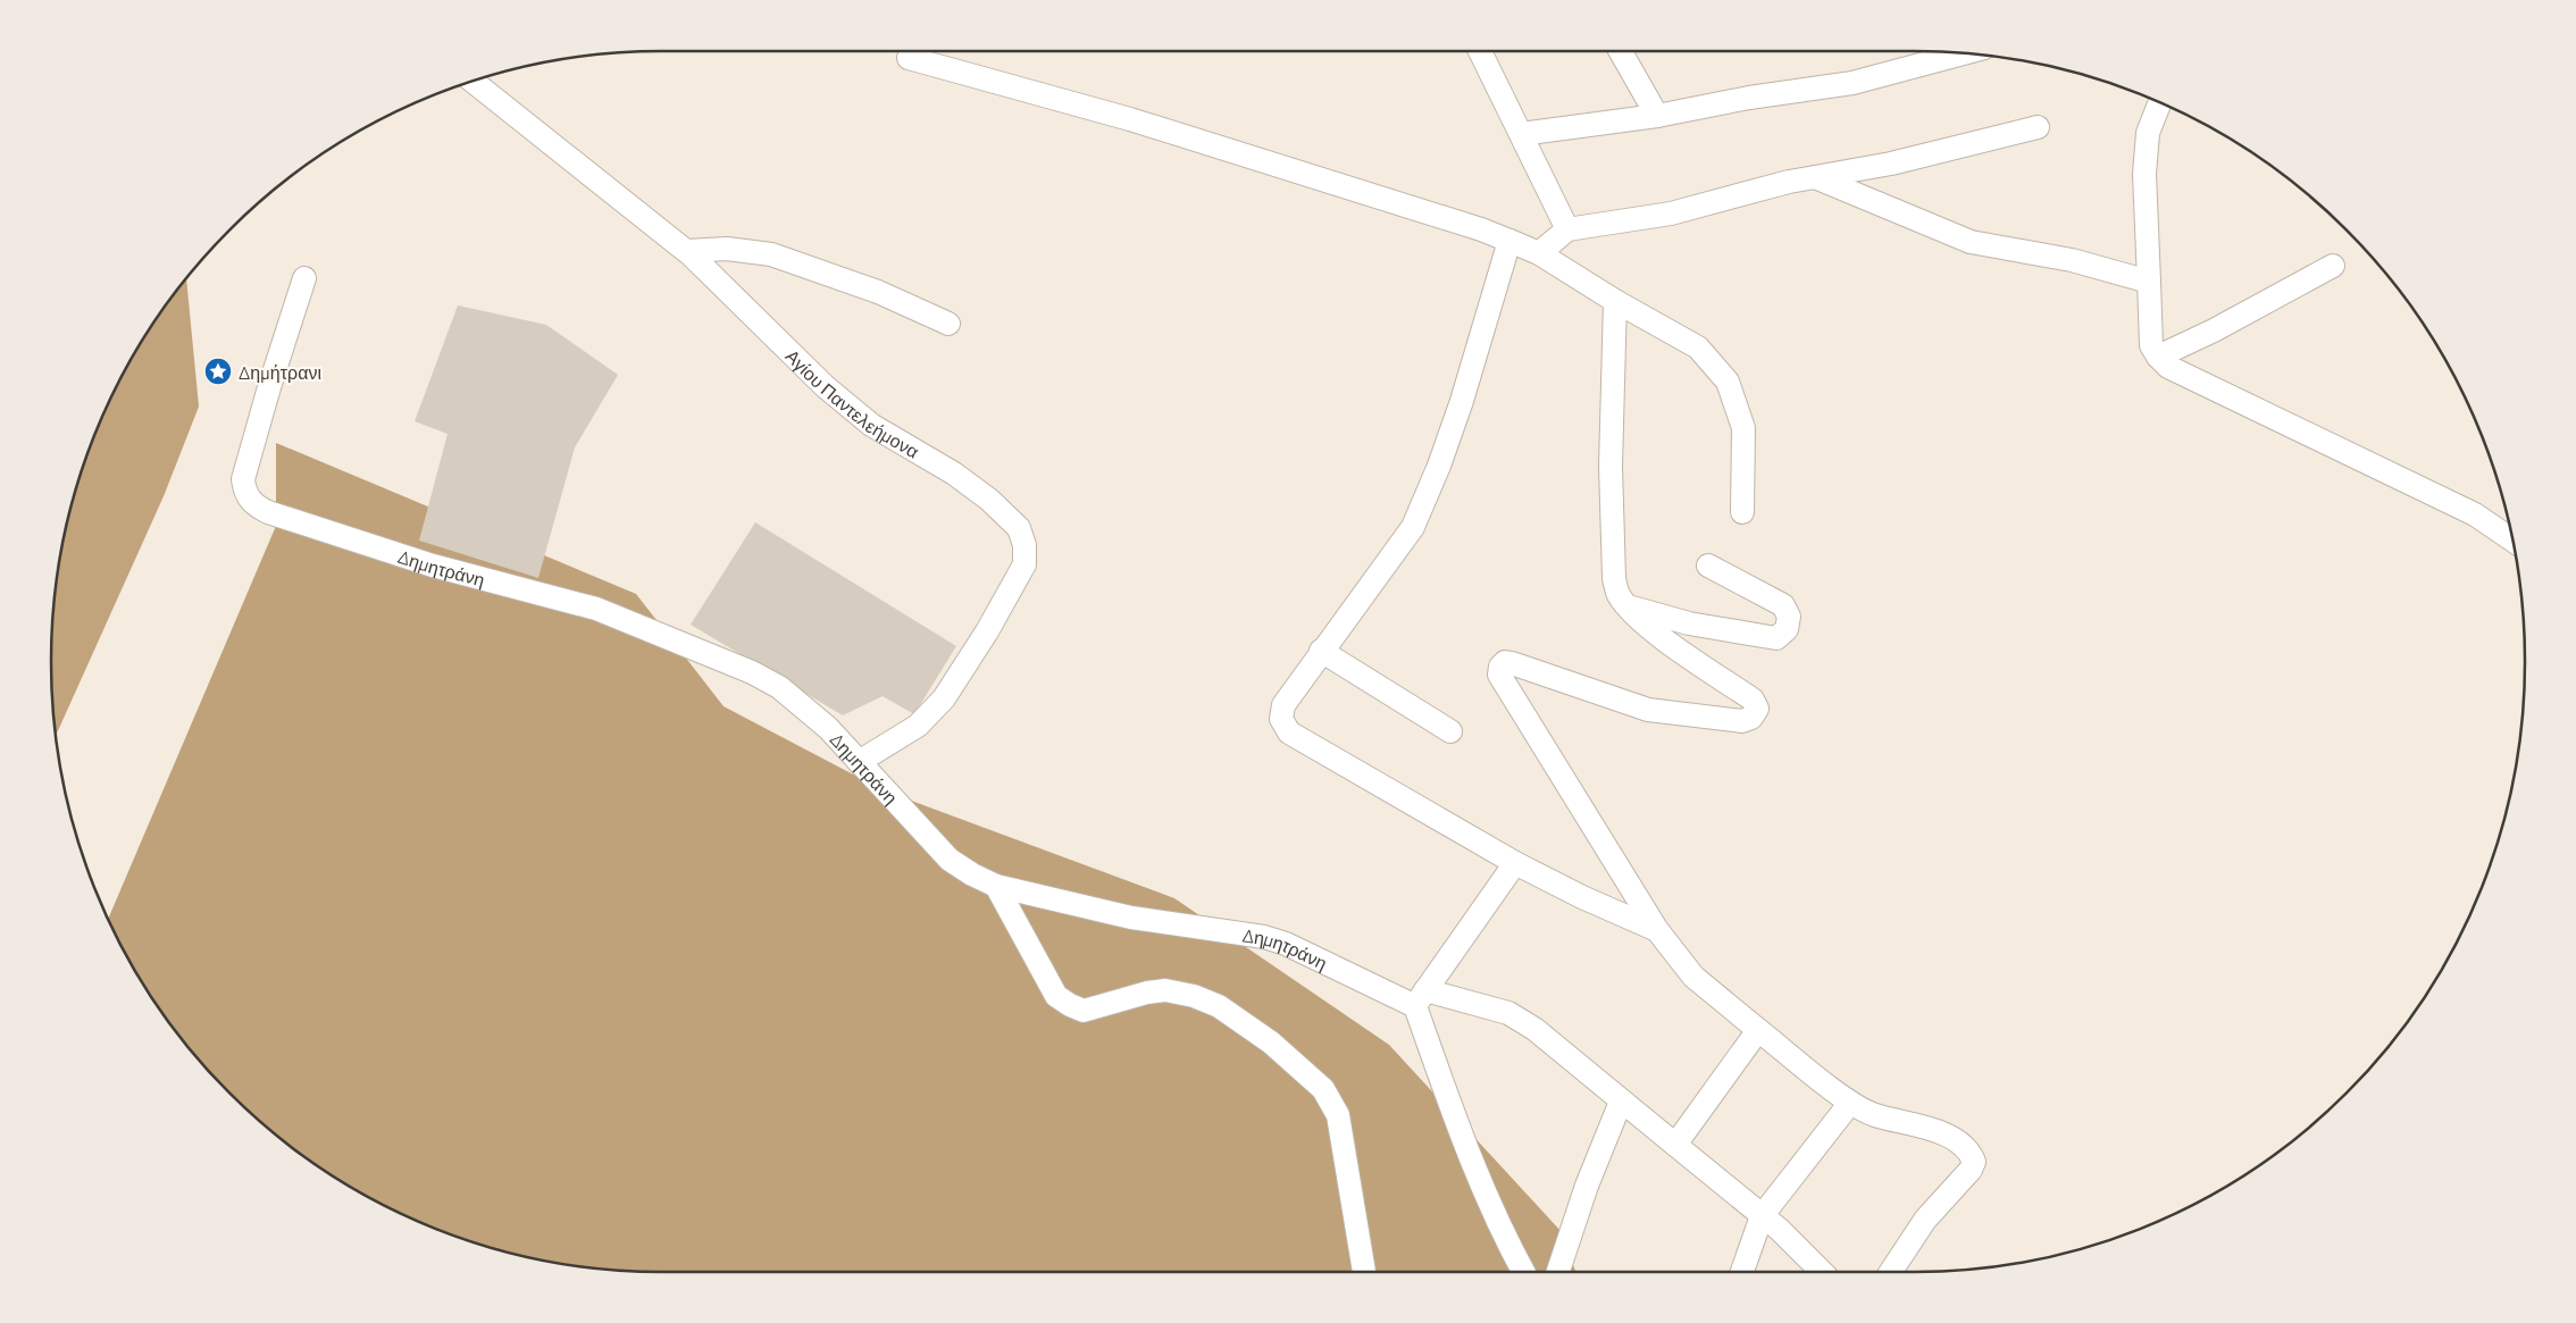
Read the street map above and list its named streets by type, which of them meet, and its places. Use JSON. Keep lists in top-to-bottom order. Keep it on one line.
{"streets":{"street":["Αγίου Παντελεήμονα","Δημητράνη"]},"crossings":[["Αγίου Παντελεήμονα","Δημητράνη"]],"places":{"place":["Δημήτρανι"]}}
